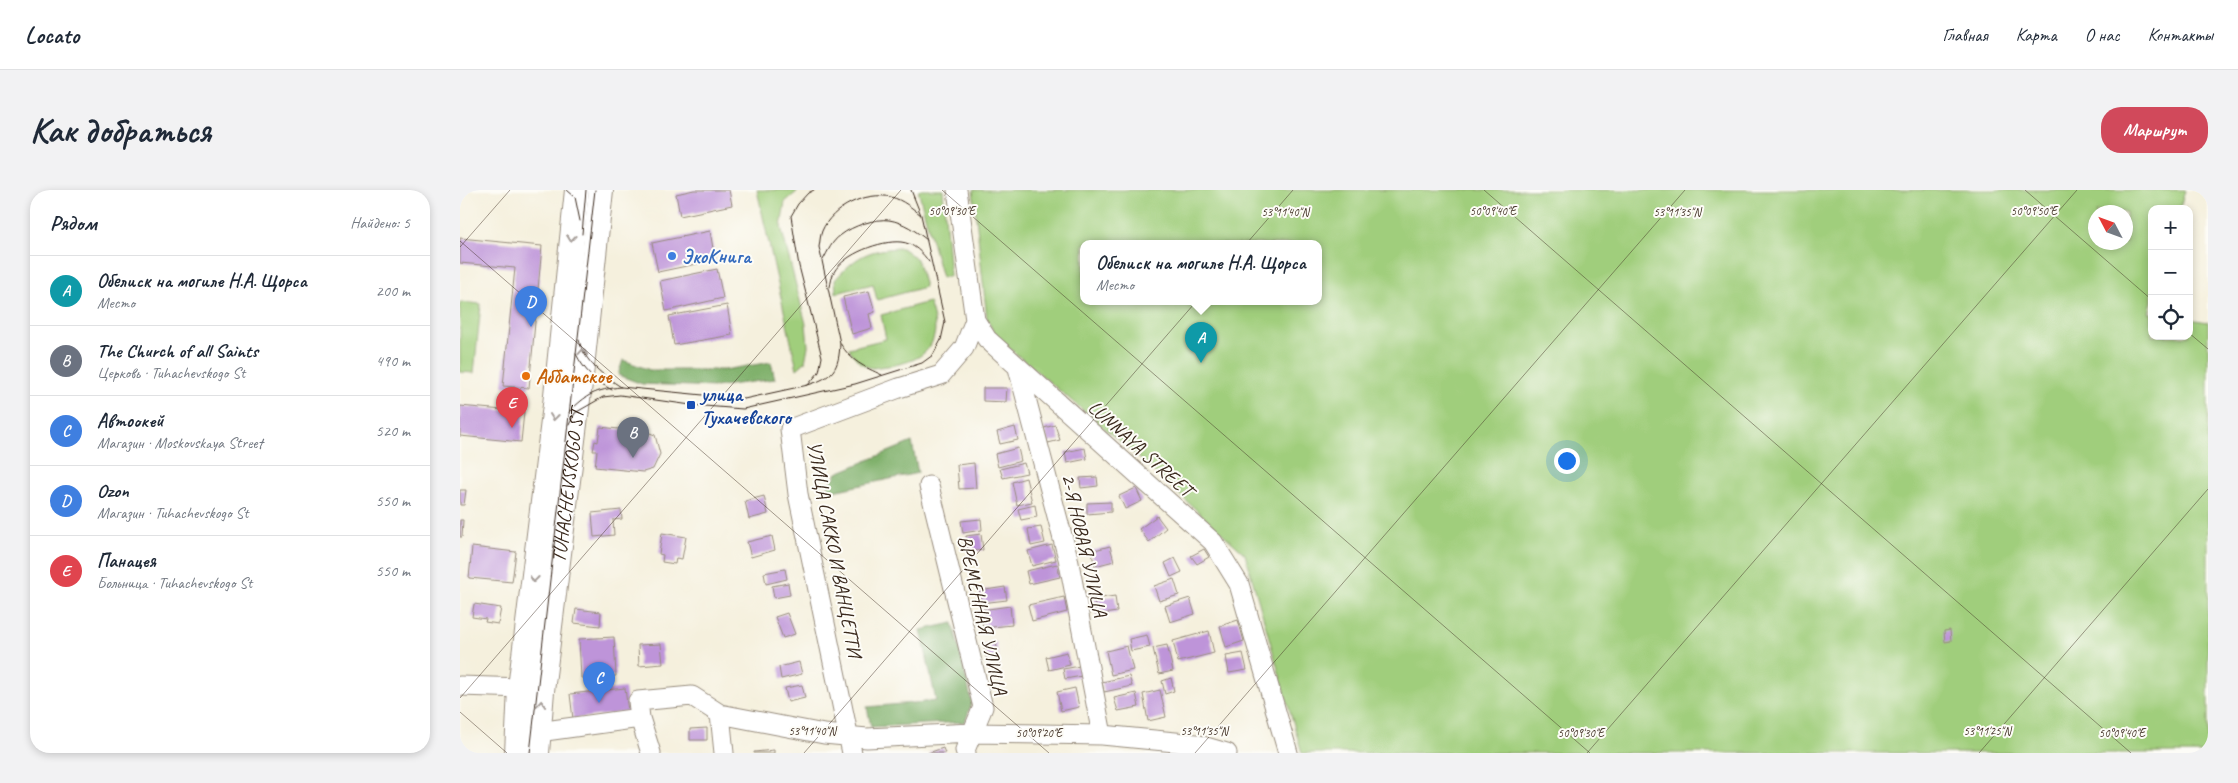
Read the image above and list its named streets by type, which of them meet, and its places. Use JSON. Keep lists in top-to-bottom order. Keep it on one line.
{"streets":{"main road":["TUHACHEVSKOGO ST"],"street":["LUNNAYA STREET","2-Я НОВАЯ УЛИЦА","УЛИЦА САККО И ВАНЦЕТТИ","ВРЕМЕННАЯ УЛИЦА"]},"crossings":[["LUNNAYA STREET","2-Я НОВАЯ УЛИЦА"],["LUNNAYA STREET","УЛИЦА САККО И ВАНЦЕТТИ"]],"places":{"other":["ЭкоКнига","Аббатское"],"transit":["улица Тухачевского"]},"north":"top left","page":{"header":"Locato","nav":["Главная","Карта","О нас","Контакты"],"buttons":"Маршрут","title":"Как добраться","heading":["Рядом","Найдено: 5"],"map_buttons":["+","−"],"popup":["Обелиск на могиле Н.А. Щорса","Место"],"list":[{"mark":"A","name":"Обелиск на могиле Н.А. Щорса","note":"Место","value":"200 m"},{"mark":"B","name":"The Church of all Saints","note":"Церковь · Tuhachevskogo St","value":"490 m"},{"mark":"C","name":"Автоокей","note":"Магазин · Moskovskaya Street","value":"520 m"},{"mark":"D","name":"Ozon","note":"Магазин · Tuhachevskogo St","value":"550 m"},{"mark":"E","name":"Панацея","note":"Больница · Tuhachevskogo St","value":"550 m"}],"pins":["D","A","E","B","C"]},"coordinates":["50°09'40\"E","50°09'50\"E","50°09'30\"E","53°11'40\"N","53°11'35\"N","53°11'25\"N","50°09'20\"E"]}
